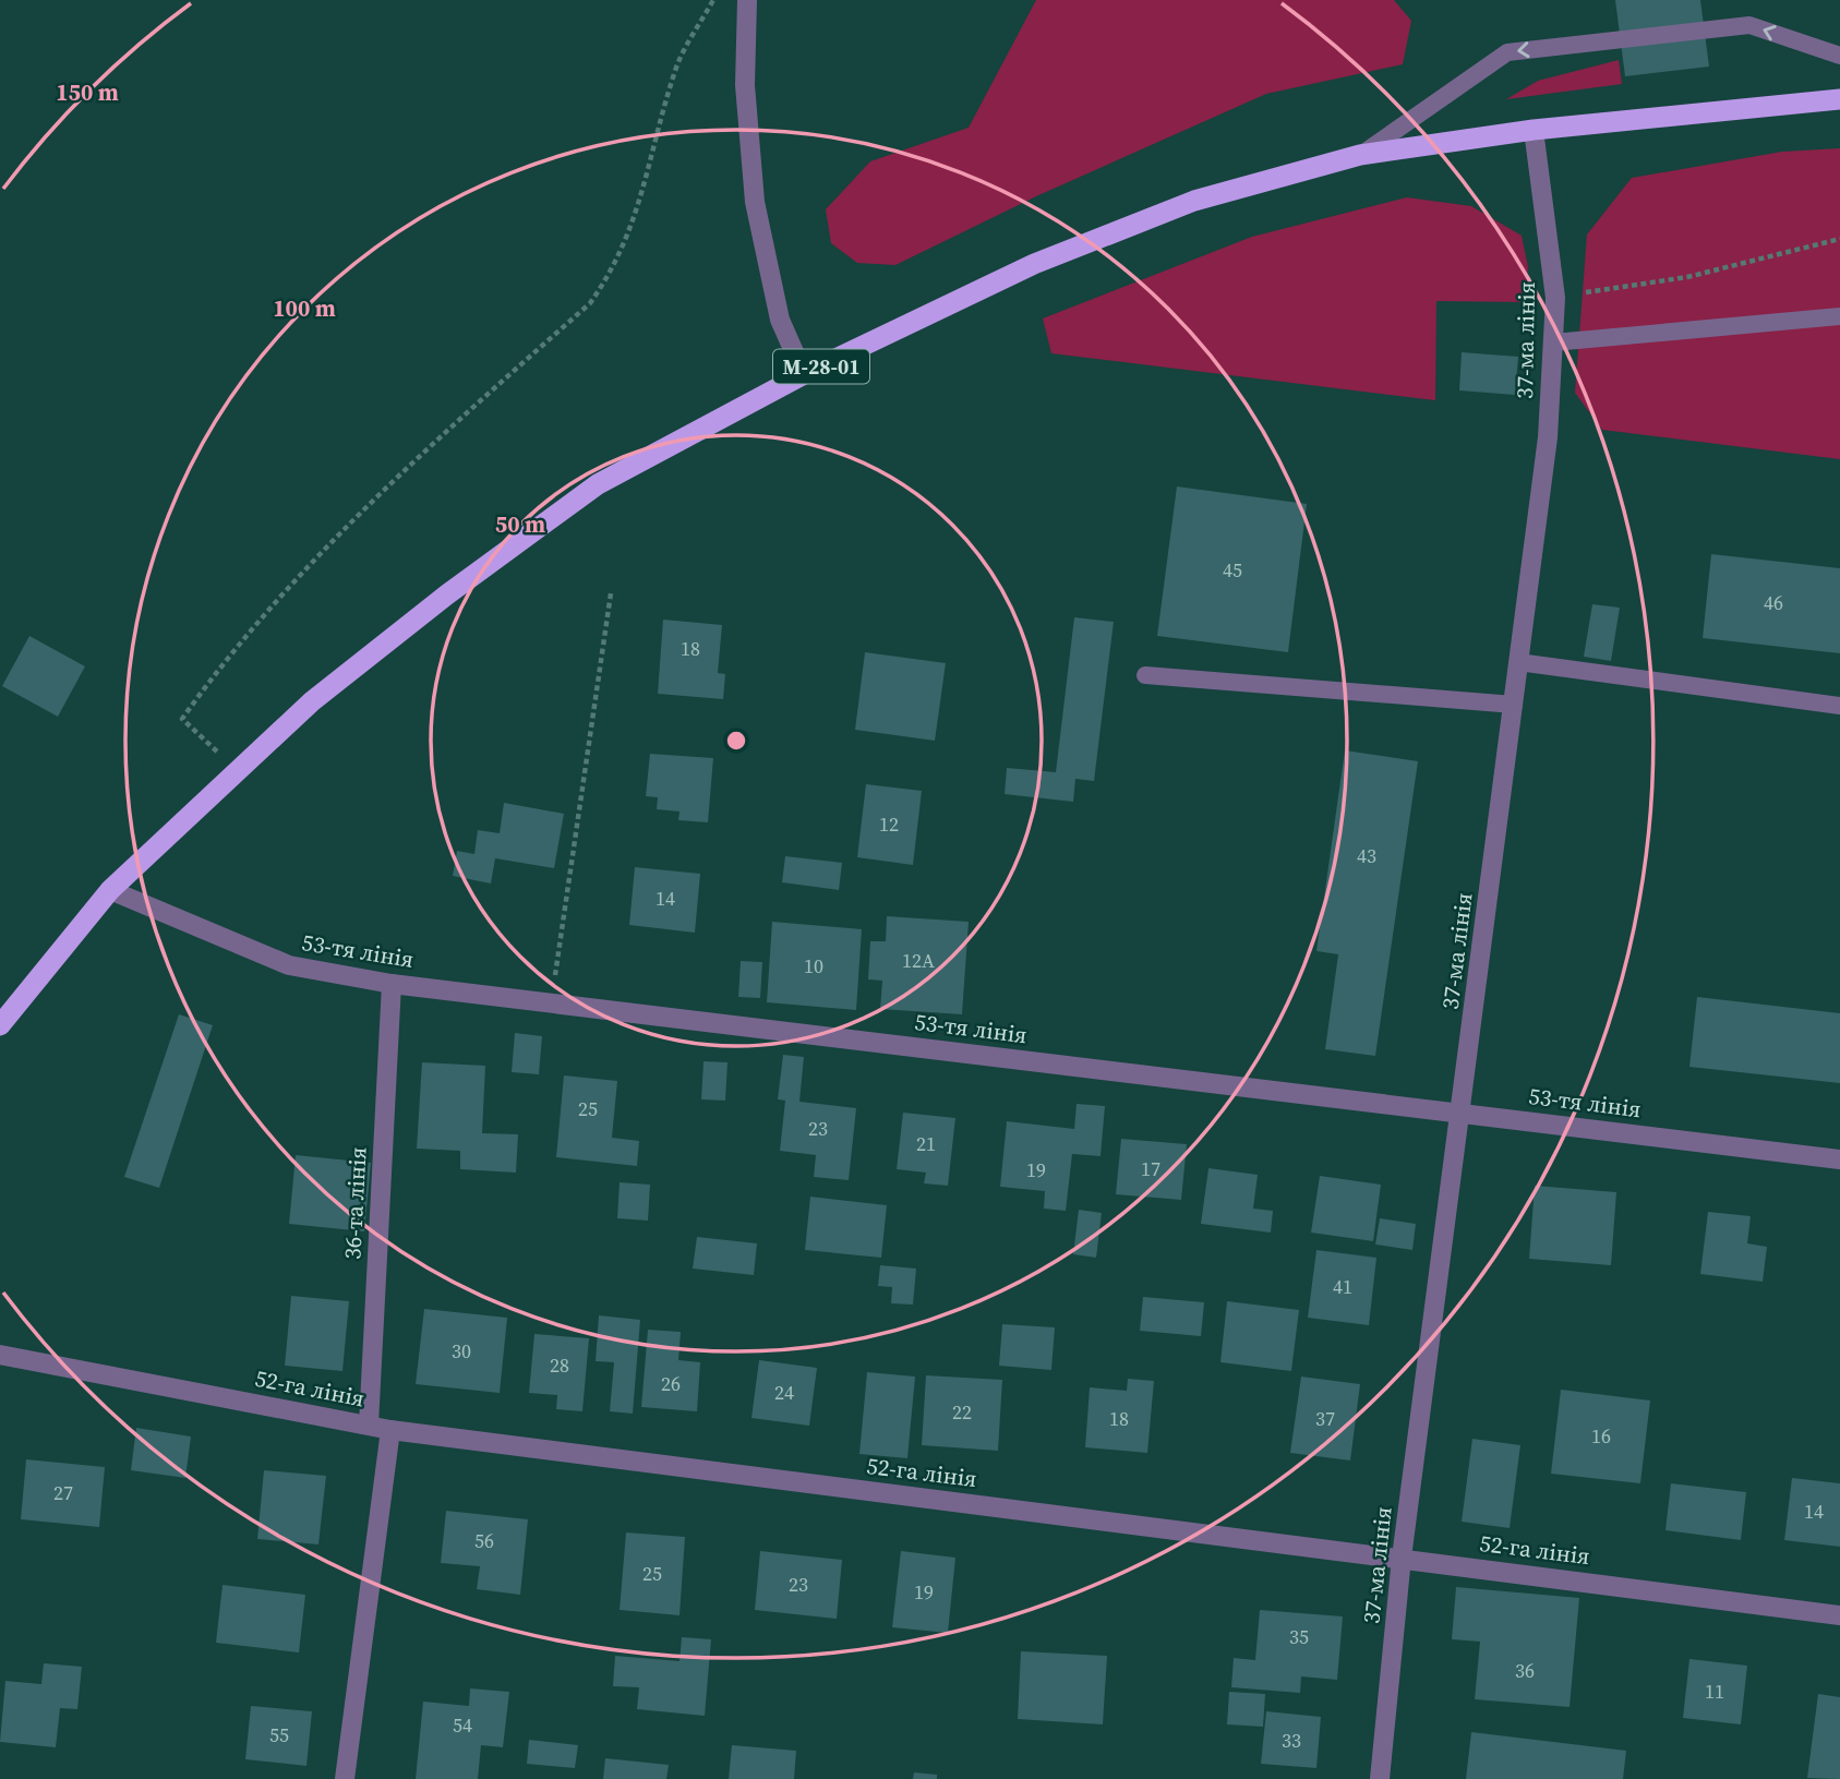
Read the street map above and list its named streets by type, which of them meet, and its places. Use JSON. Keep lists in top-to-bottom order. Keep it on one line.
{"streets":{"highway":["М-28-01"],"street":["37-ма лінія","53-тя лінія","36-та лінія","52-га лінія"]},"crossings":[["37-ма лінія","М-28-01"],["37-ма лінія","53-тя лінія"],["37-ма лінія","52-га лінія"],["М-28-01","53-тя лінія"],["53-тя лінія","36-та лінія"],["36-та лінія","52-га лінія"]],"house_numbers":["45","46","18","12","43","14","12А","10","25","23","21","17","19","41","30","28","26","24","22","18","37","16","27","14","56","25","23","19","35","36","11","54","55","33"],"rings":["150 m","100 m","50 m"]}
